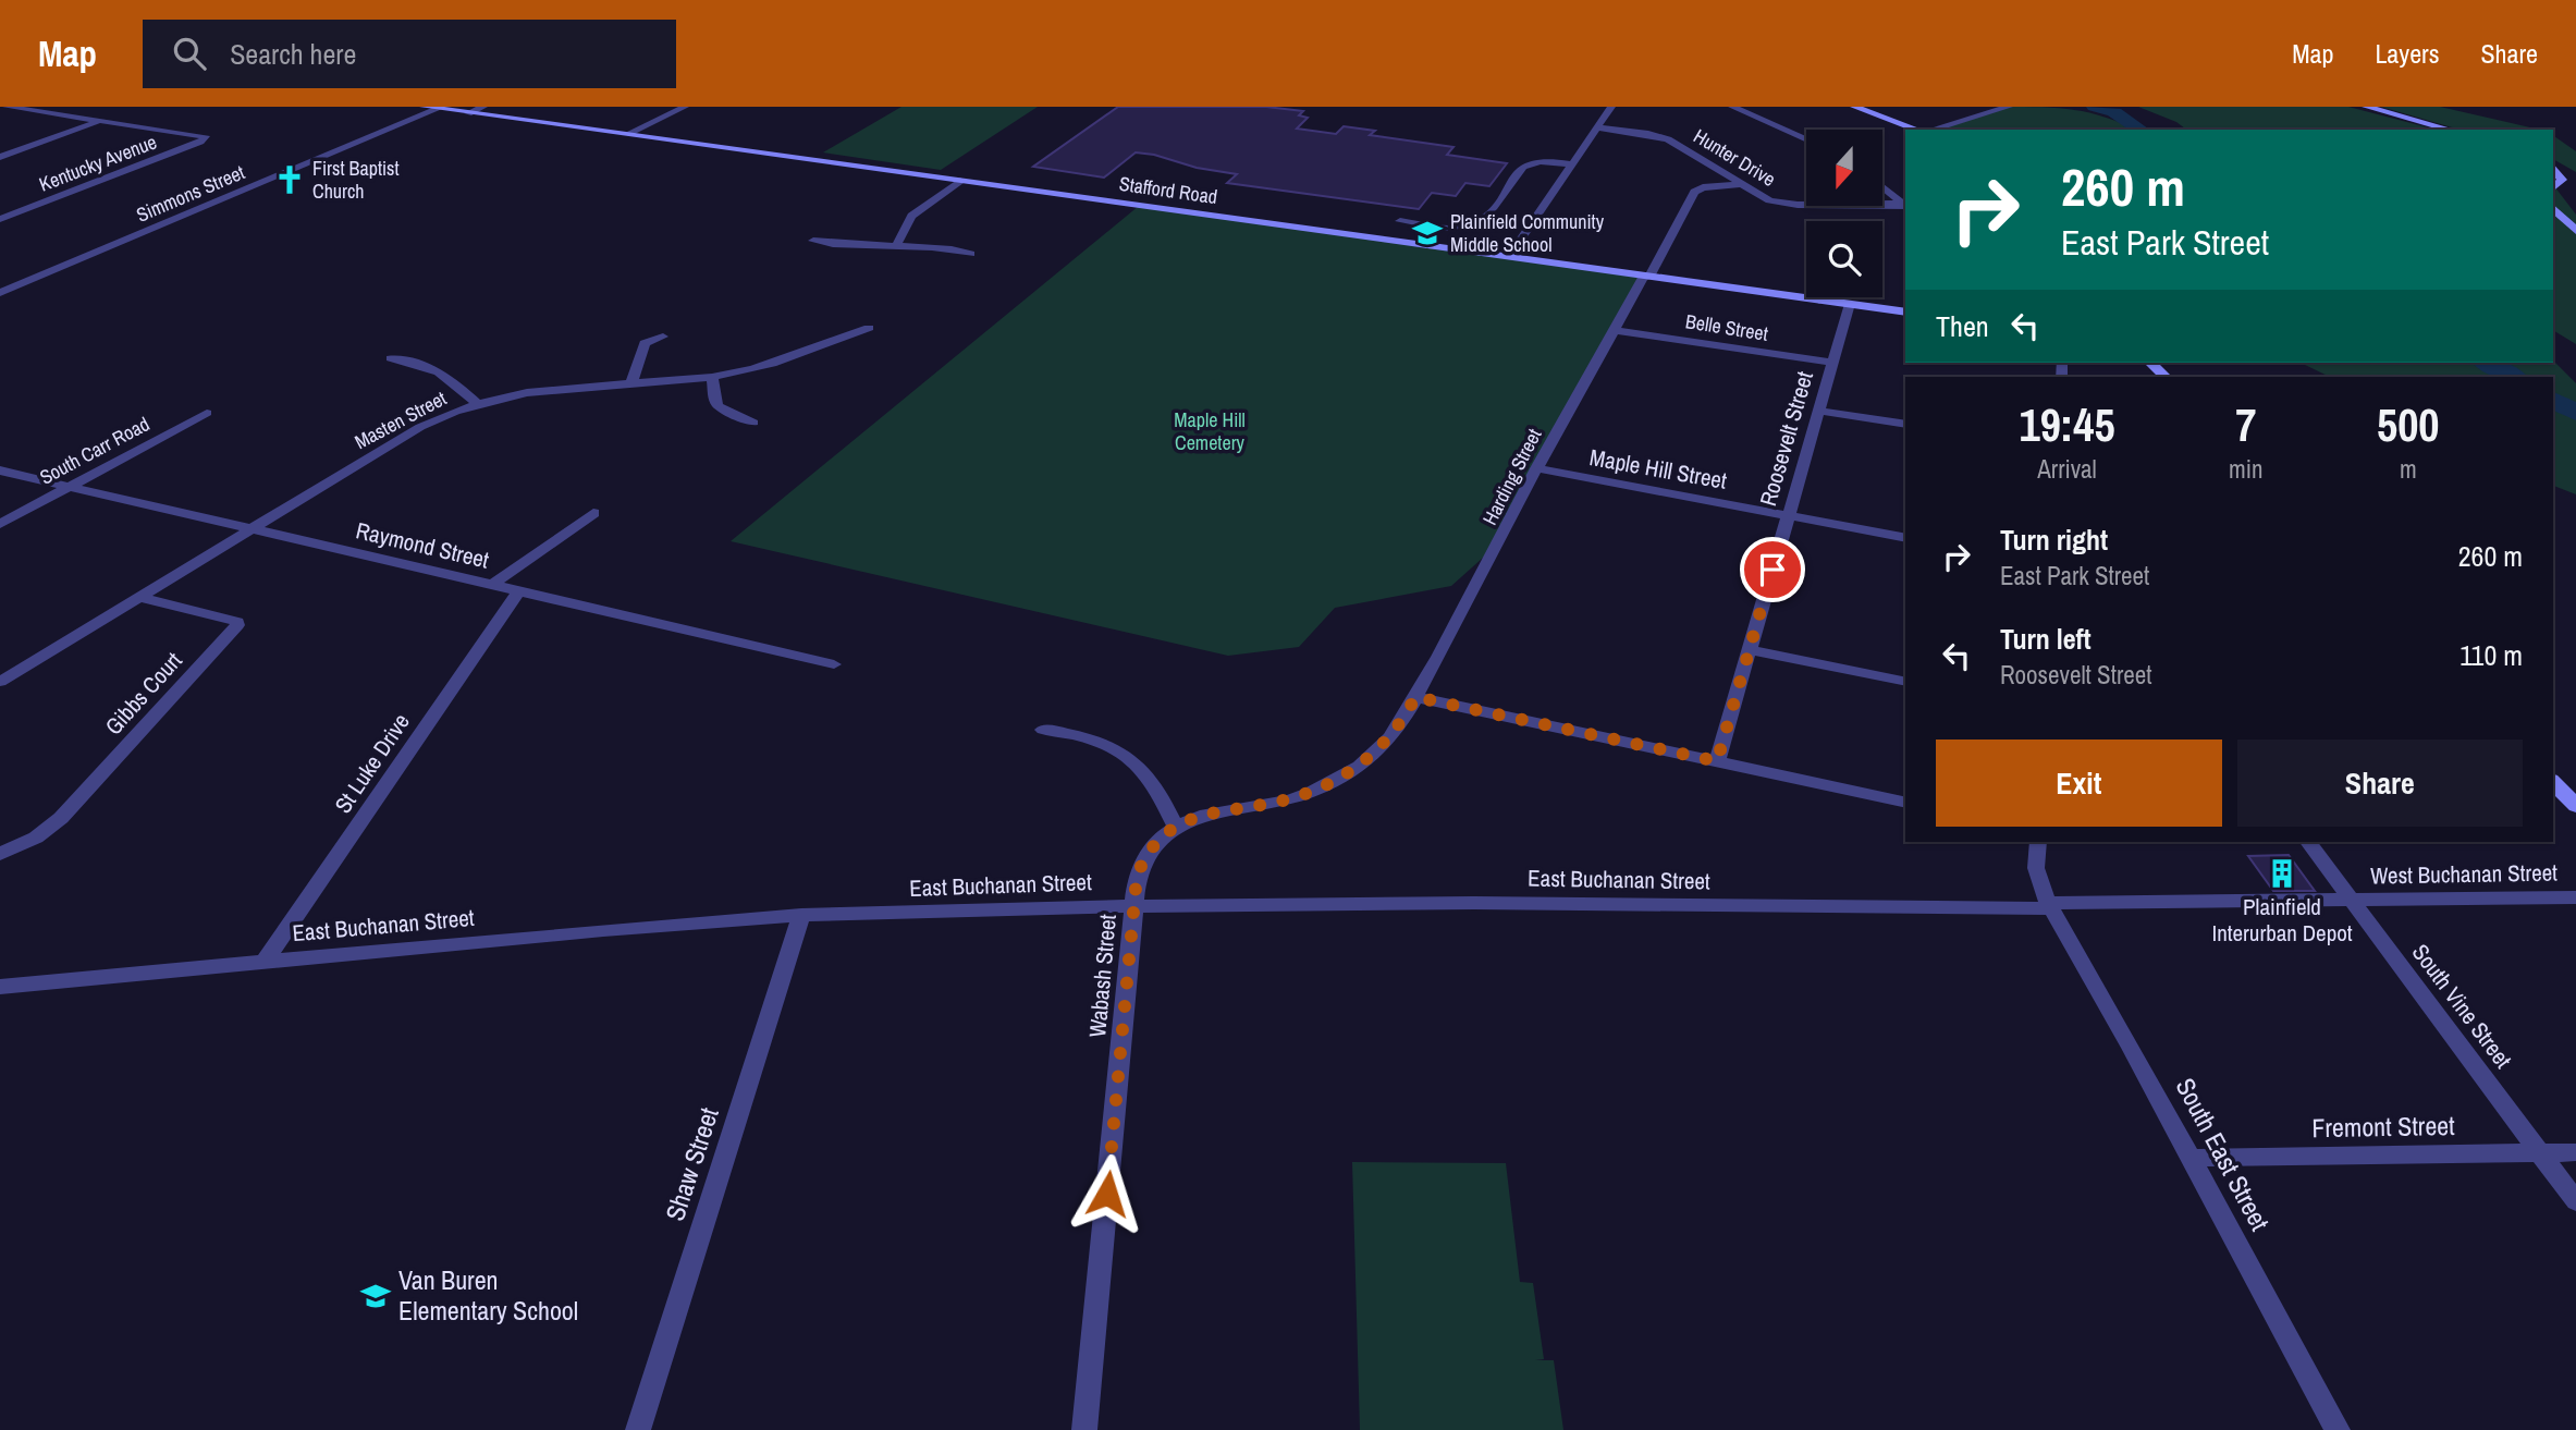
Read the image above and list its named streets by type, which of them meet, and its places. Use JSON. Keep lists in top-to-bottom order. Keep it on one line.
{"streets":{"street":["Hunter Drive","Kentucky Avenue","Stafford Road","Simmons Street","Belle Street","Masten Street","Roosevelt Street","South Carr Road","Maple Hill Street","Harding Street","Raymond Street","Gibbs Court","St Luke Drive","West Buchanan Street","East Buchanan Street","Wabash Street","South Vine Street","Fremont Street","South East Street","Shaw Street"]},"crossings":[["Hunter Drive","Harding Street"],["Stafford Road","Simmons Street"],["Stafford Road","Roosevelt Street"],["Stafford Road","Harding Street"],["Belle Street","Roosevelt Street"],["Belle Street","Harding Street"],["Masten Street","Raymond Street"],["Masten Street","Gibbs Court"],["Roosevelt Street","Maple Hill Street"],["South Carr Road","Raymond Street"],["Maple Hill Street","Harding Street"],["Harding Street","Wabash Street"],["Raymond Street","St Luke Drive"],["St Luke Drive","East Buchanan Street"],["West Buchanan Street","East Buchanan Street"],["West Buchanan Street","South Vine Street"],["East Buchanan Street","Wabash Street"],["East Buchanan Street","South Vine Street"],["East Buchanan Street","South East Street"],["East Buchanan Street","Shaw Street"],["South Vine Street","Fremont Street"],["Fremont Street","South East Street"]],"parks":["Maple Hill Cemetery"],"places":{"church":["First Baptist Church"],"school or university":["Plainfield Community Middle School","Van Buren Elementary School"],"building":["Plainfield Interurban Depot"]},"north":"bottom","page":{"header":"Map","search":"Search here","nav":["Map","Layers","Share"],"turn":["260 m","East Park Street"],"then":"Then","eta":["19:45","Arrival","7","min","500","m"],"list":[{"name":"Turn right","note":"East Park Street","value":"260 m"},{"name":"Turn left","note":"Roosevelt Street","value":"110 m"}],"buttons":["Exit","Share"]}}
